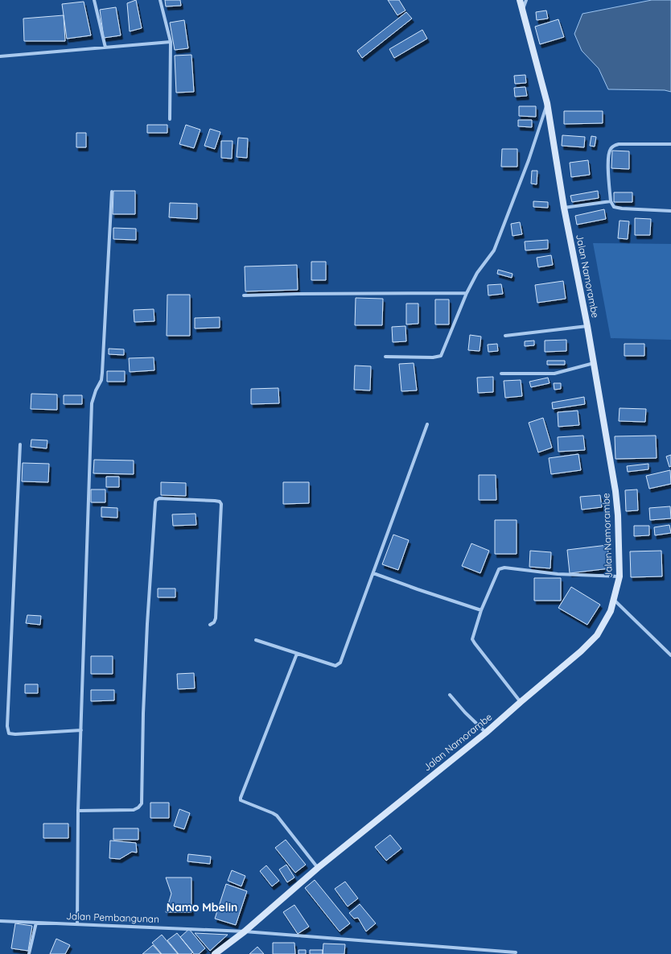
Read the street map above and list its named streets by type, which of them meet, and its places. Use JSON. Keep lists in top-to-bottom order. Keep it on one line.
{"streets":{"main road":["Jalan Namorambe"],"street":["Jalan Pembangunan"]},"crossings":[["Jalan Namorambe","Jalan Pembangunan"]],"districts":["Namo Mbelin"]}
